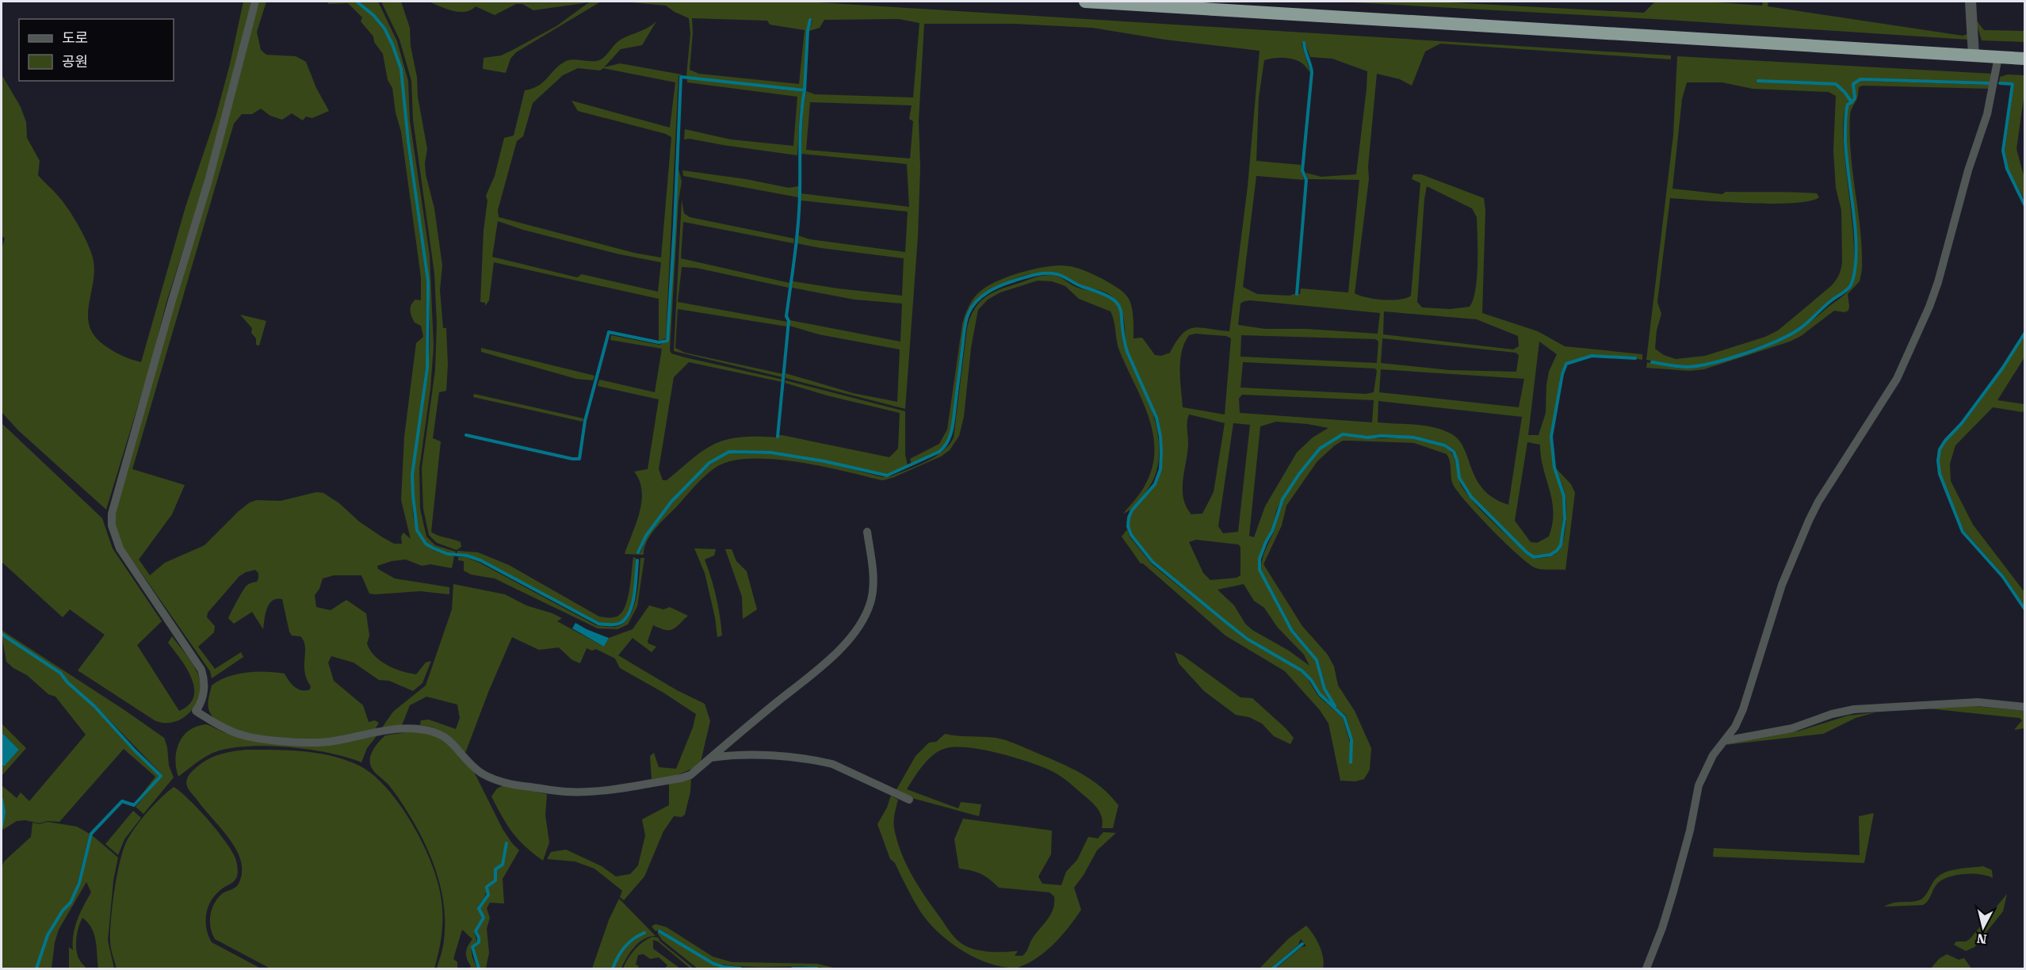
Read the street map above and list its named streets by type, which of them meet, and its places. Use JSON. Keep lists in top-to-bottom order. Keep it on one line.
{"legend":["도로","공원"],"north":"bottom"}
